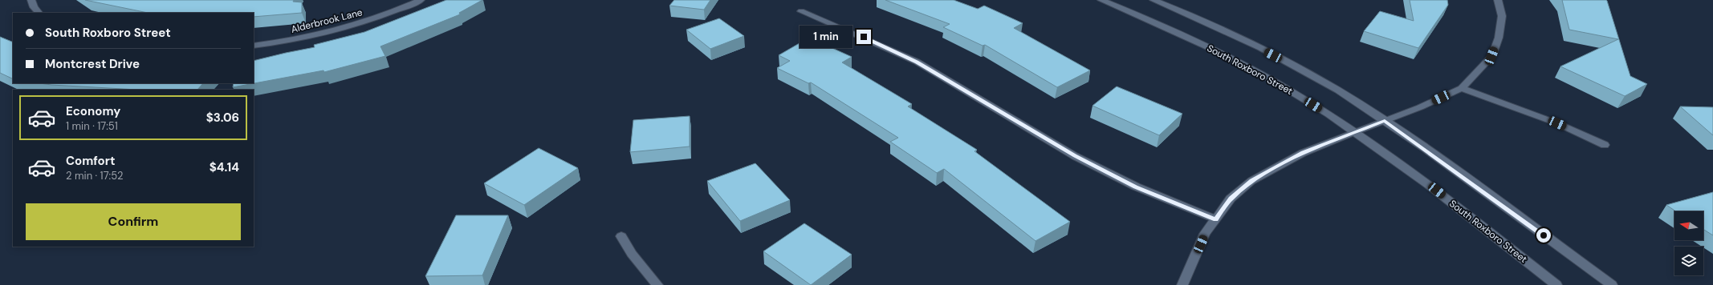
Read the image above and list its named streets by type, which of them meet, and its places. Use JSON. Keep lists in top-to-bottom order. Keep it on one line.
{"streets":{"street":["Alderbrook Lane","South Roxboro Street"]},"north":"left","page":{"banner":["South Roxboro Street","Montcrest Drive"],"bubble":"1 min","list":[{"name":"Economy","note":"1 min · 17:51","value":"$3.06"},{"name":"Comfort","note":"2 min · 17:52","value":"$4.14"}],"buttons":"Confirm"}}
